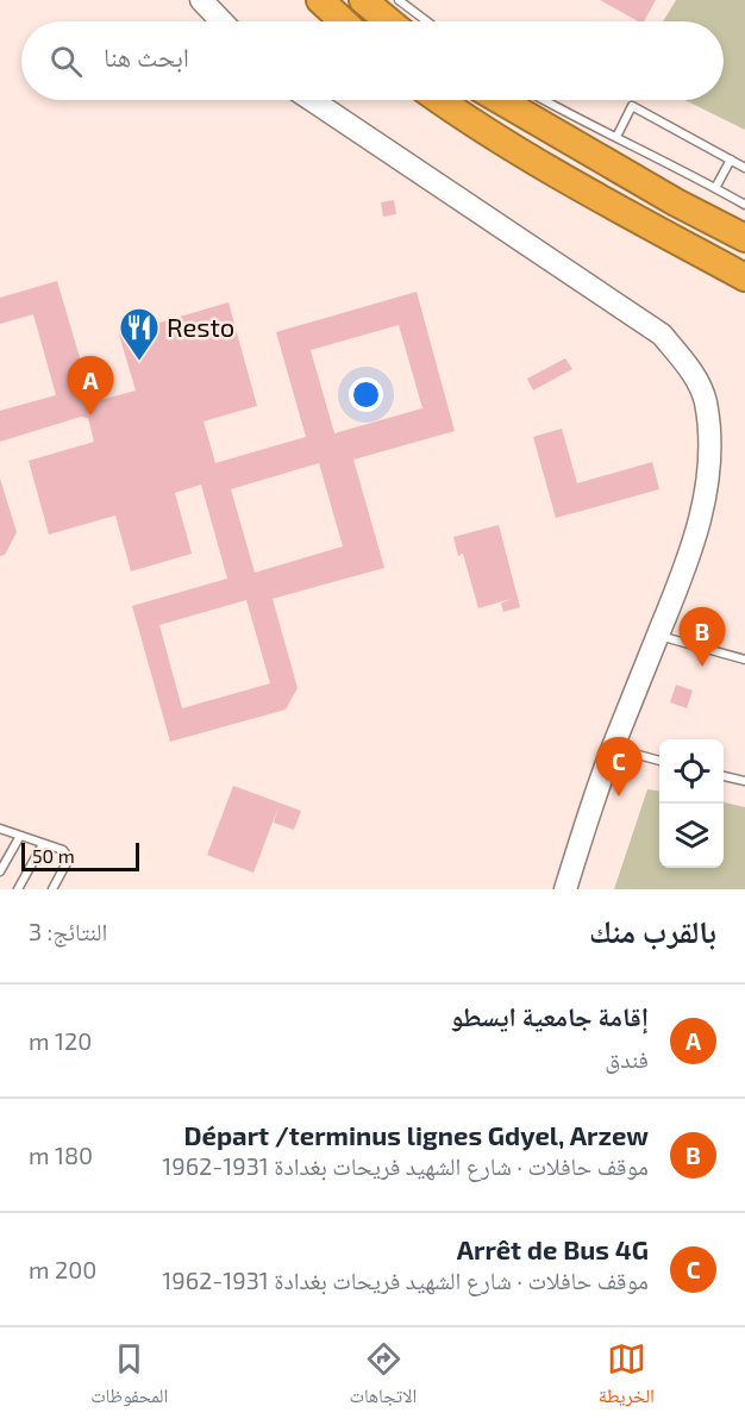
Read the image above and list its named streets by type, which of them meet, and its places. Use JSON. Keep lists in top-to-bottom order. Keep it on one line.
{"places":{"restaurant":["Resto"]},"scale_bar":"50 m","page":{"search":"ابحث هنا","pins":["A","B","C"],"scale":"50 m","heading":["بالقرب منك","النتائج: 3"],"list":[{"mark":"A","name":"إقامة جامعية ايسطو","note":"فندق","value":"120 m"},{"mark":"B","name":"Départ /terminus lignes Gdyel, Arzew","note":"موقف حافلات · شارع الشهيد فريحات بغدادة 1931-1962","value":"180 m"},{"mark":"C","name":"Arrêt de Bus 4G","note":"موقف حافلات · شارع الشهيد فريحات بغدادة 1931-1962","value":"200 m"}],"nav":["الخريطة","الاتجاهات","المحفوظات"]}}
